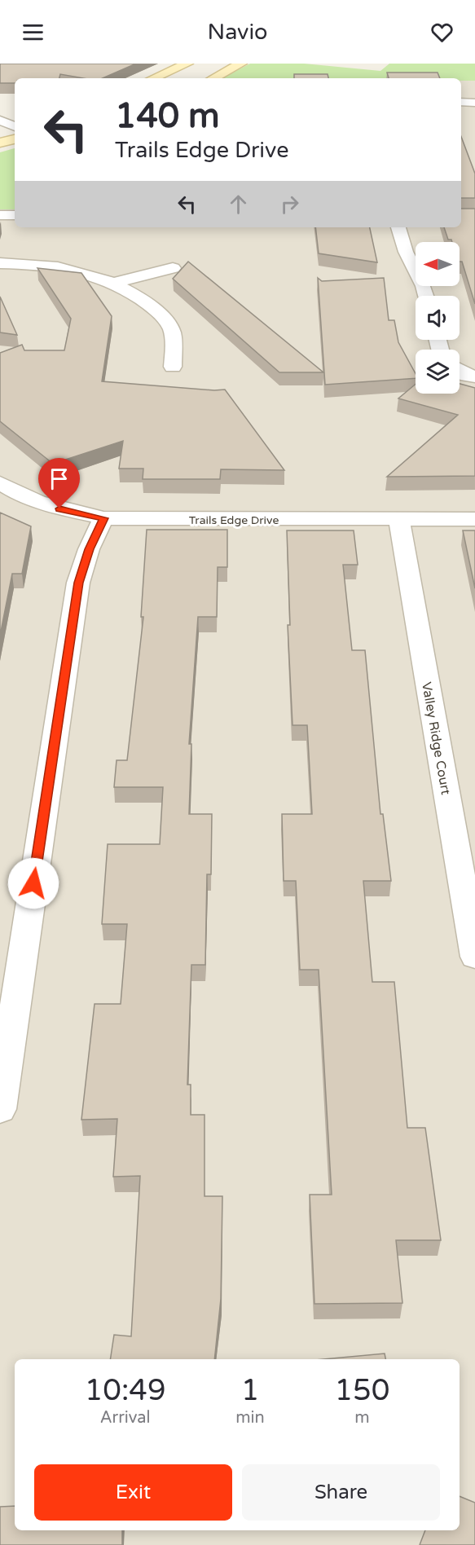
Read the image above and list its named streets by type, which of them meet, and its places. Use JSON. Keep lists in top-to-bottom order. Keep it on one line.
{"streets":{"street":["Trails Edge Drive","Valley Ridge Court"]},"crossings":[["Trails Edge Drive","Valley Ridge Court"]],"north":"left","page":{"header":"Navio","turn":["140 m","Trails Edge Drive"],"eta":["10:49","Arrival","1","min","150","m"],"buttons":["Exit","Share"]}}
